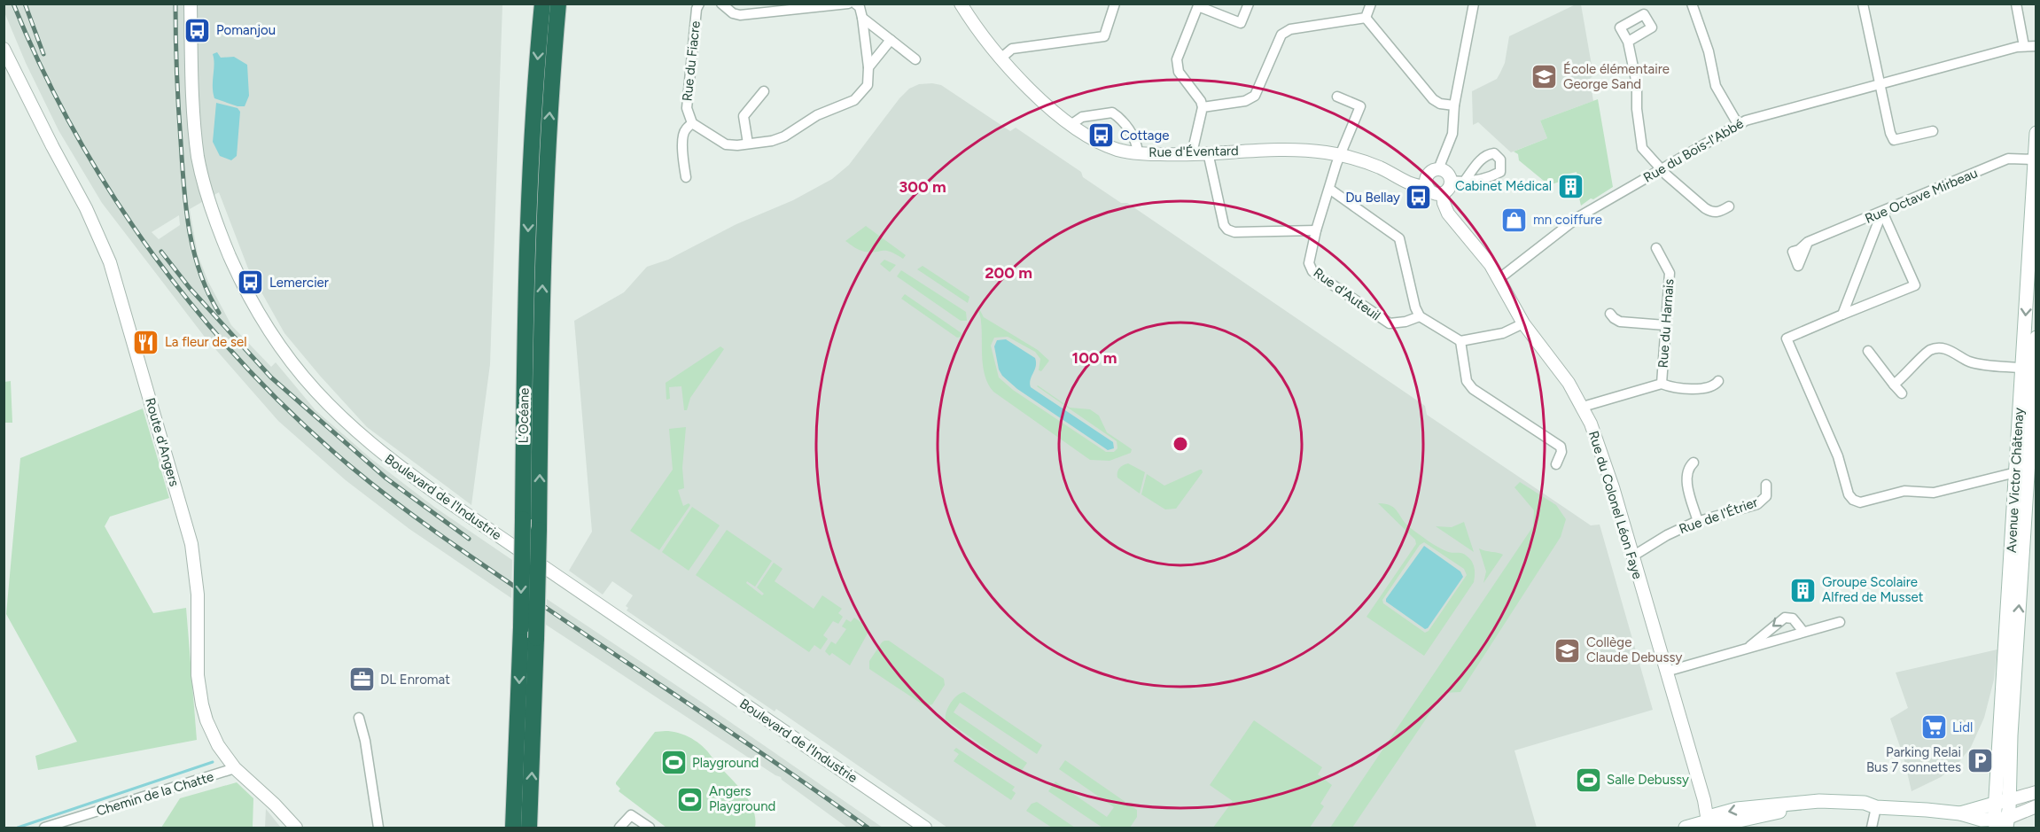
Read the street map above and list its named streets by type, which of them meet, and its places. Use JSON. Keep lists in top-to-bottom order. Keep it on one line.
{"streets":{"highway":["L’Océane"],"main road":["Avenue Victor Châtenay"],"street":["Rue du Fiacre","Rue du Bois-l'Abbé","Rue d'Éventard","Rue Octave Mirbeau","Rue d'Auteuil","Rue du Harnais","Route d'Angers","Boulevard de l'Industrie","Rue du Colonel Léon Faye","Rue de l'Étrier","Chemin de la Chatte"]},"crossings":[["Rue du Bois-l'Abbé","Rue du Colonel Léon Faye"],["Rue d'Éventard","Rue d'Auteuil"],["Rue d'Éventard","Rue du Colonel Léon Faye"],["Rue Octave Mirbeau","Avenue Victor Châtenay"],["Rue du Harnais","Rue du Colonel Léon Faye"],["Route d'Angers","Chemin de la Chatte"],["Rue du Colonel Léon Faye","Rue de l'Étrier"]],"places":{"bus stop":["Pomanjou","Cottage","Du Bellay","Lemercier"],"school or university":["École élémentaire George Sand","Collège Claude Debussy"],"building":["Cabinet Médical","Groupe Scolaire Alfred de Musset"],"shop":["mn coiffure"],"restaurant":["La fleur de sel"],"office":["DL Enromat"],"supermarket":["Lidl"],"parking":["Parking Relai Bus 7 sonnettes"],"sports":["Playground","Salle Debussy","Angers Playground"]},"rings":["300 m","200 m","100 m"]}
